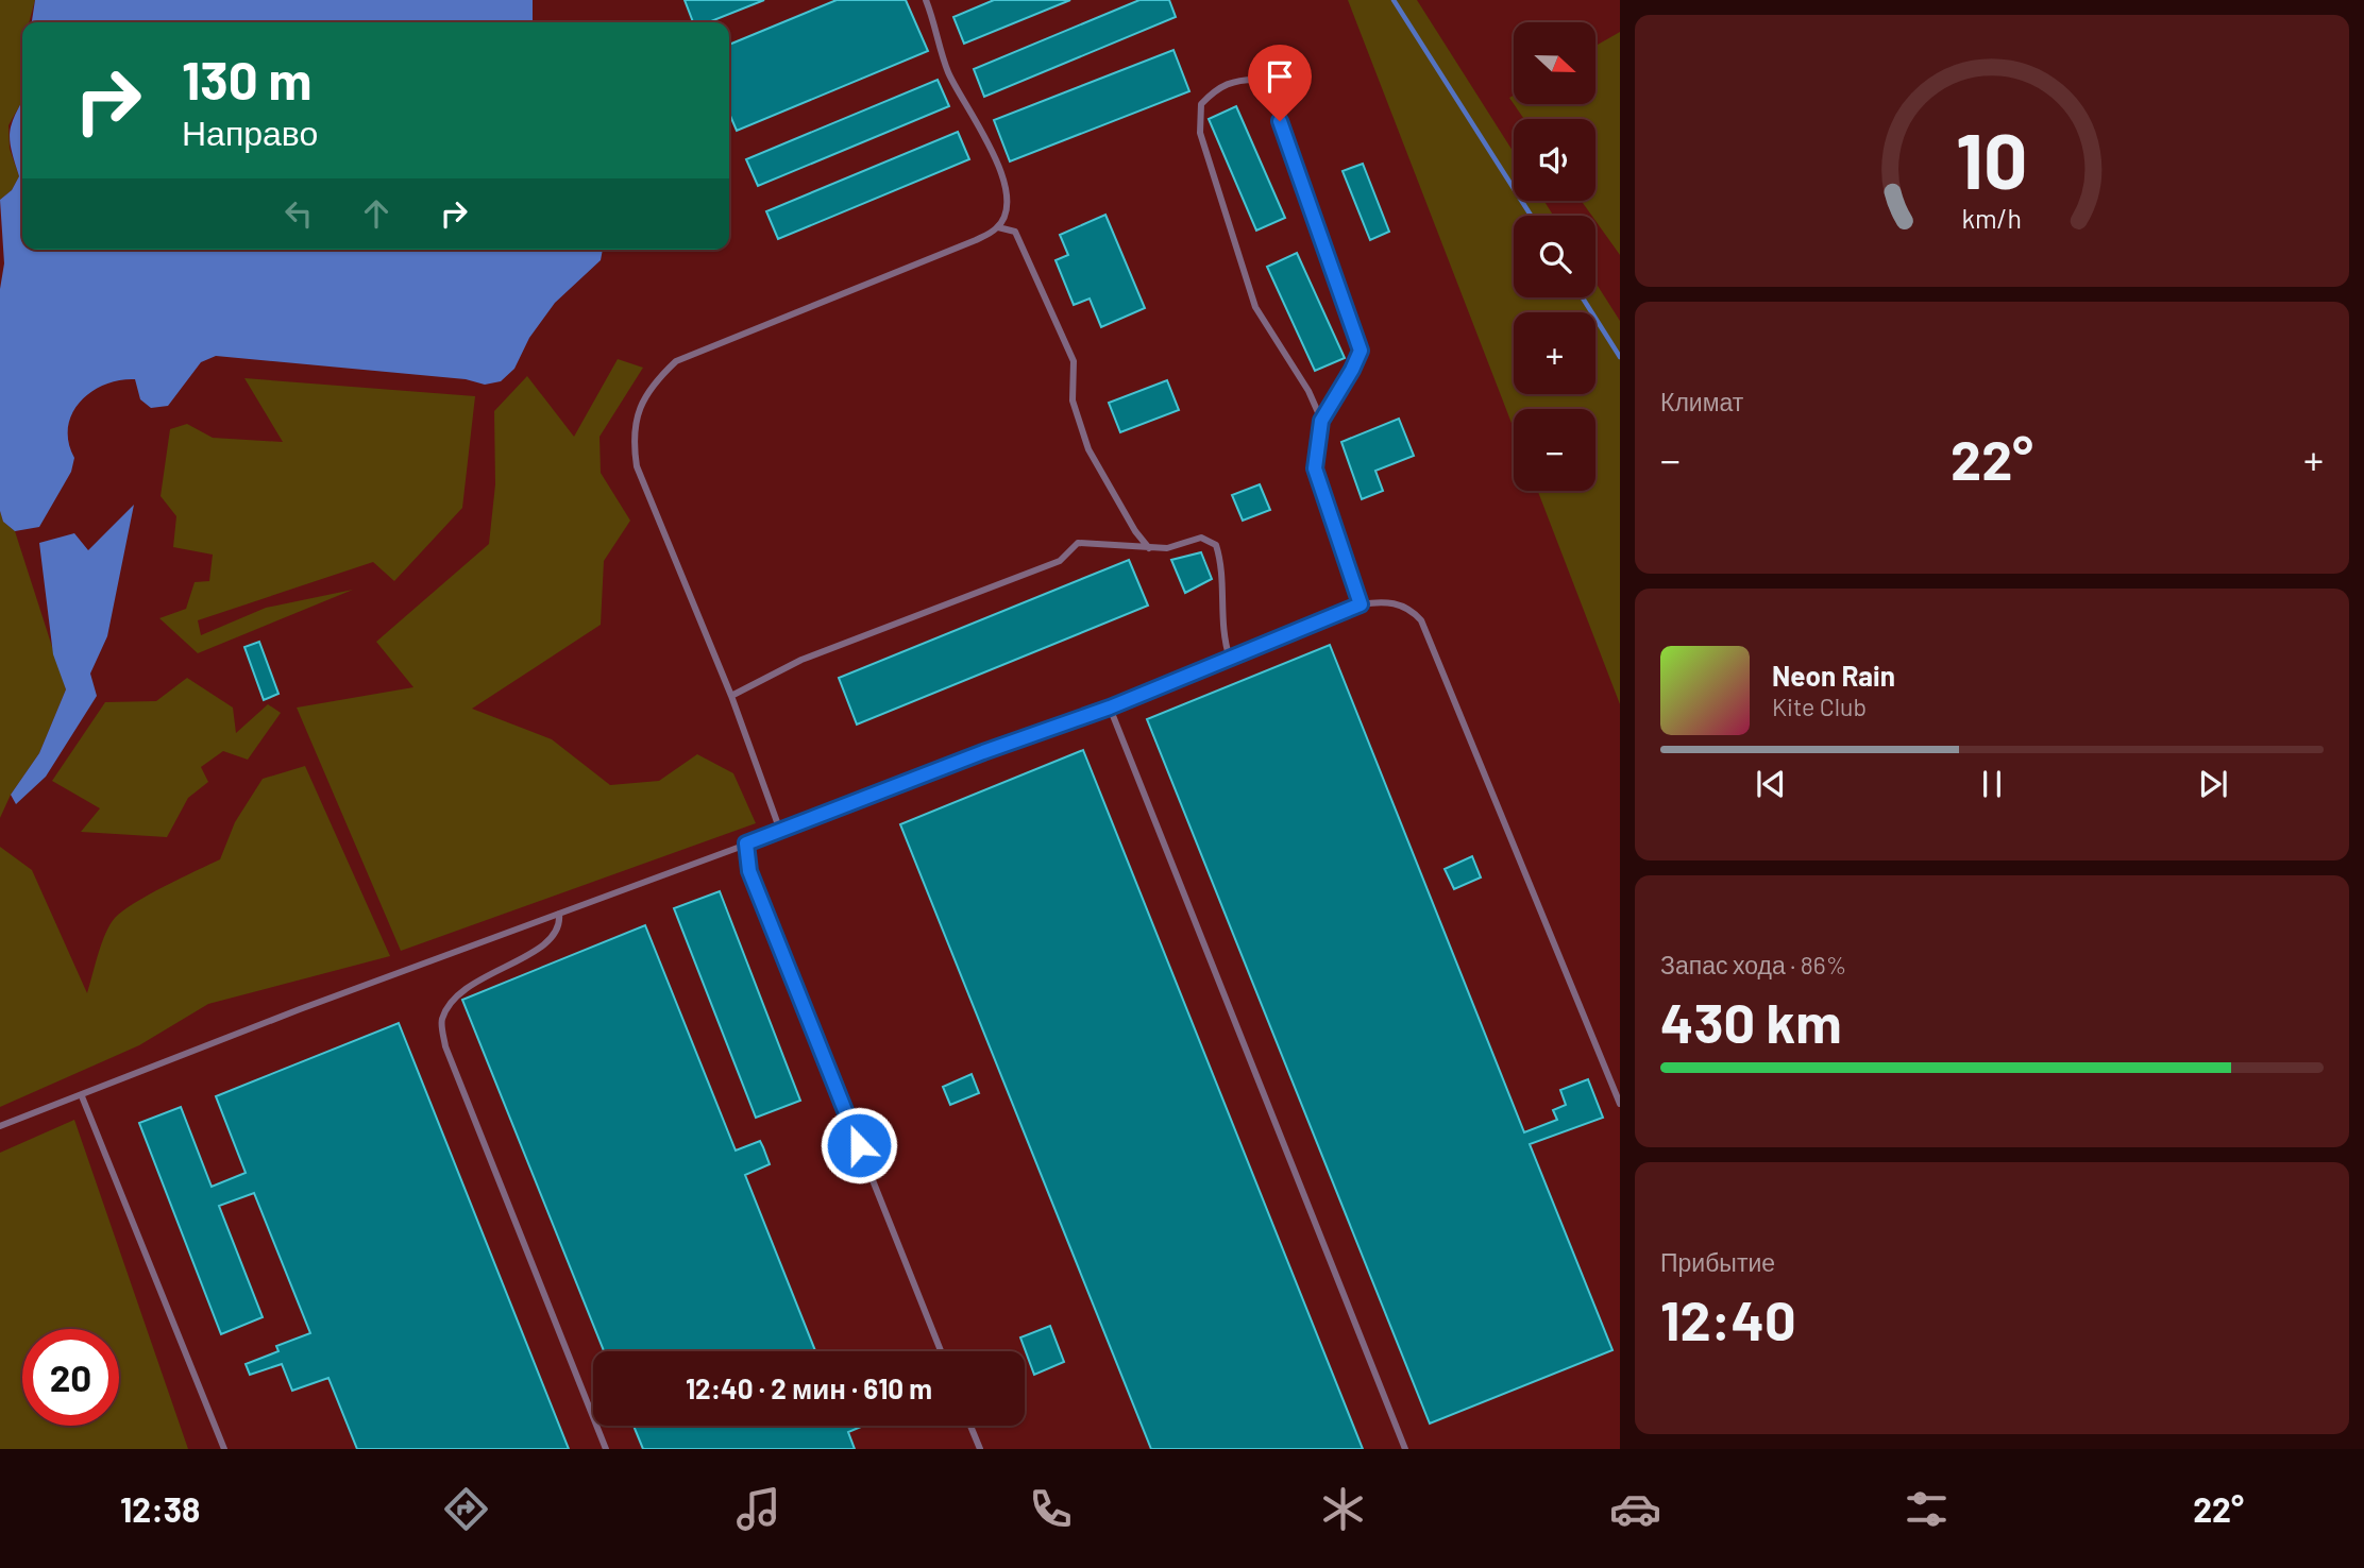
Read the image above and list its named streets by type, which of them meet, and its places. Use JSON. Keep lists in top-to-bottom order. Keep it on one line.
{"north":"right","page":{"map_buttons":["+","−"],"turn":["130 m","Направо"],"tile":["Климат",["Запас хода · 86%","430 km"],["Прибытие","12:40"]],"heat":["−","22°","+"],"song":["Neon Rain","Kite Club"],"limit":"20","trip":"12:40 · 2 мин · 610 m","tabs":["12:38","22°"],"gauge":["10","km/h"]}}
